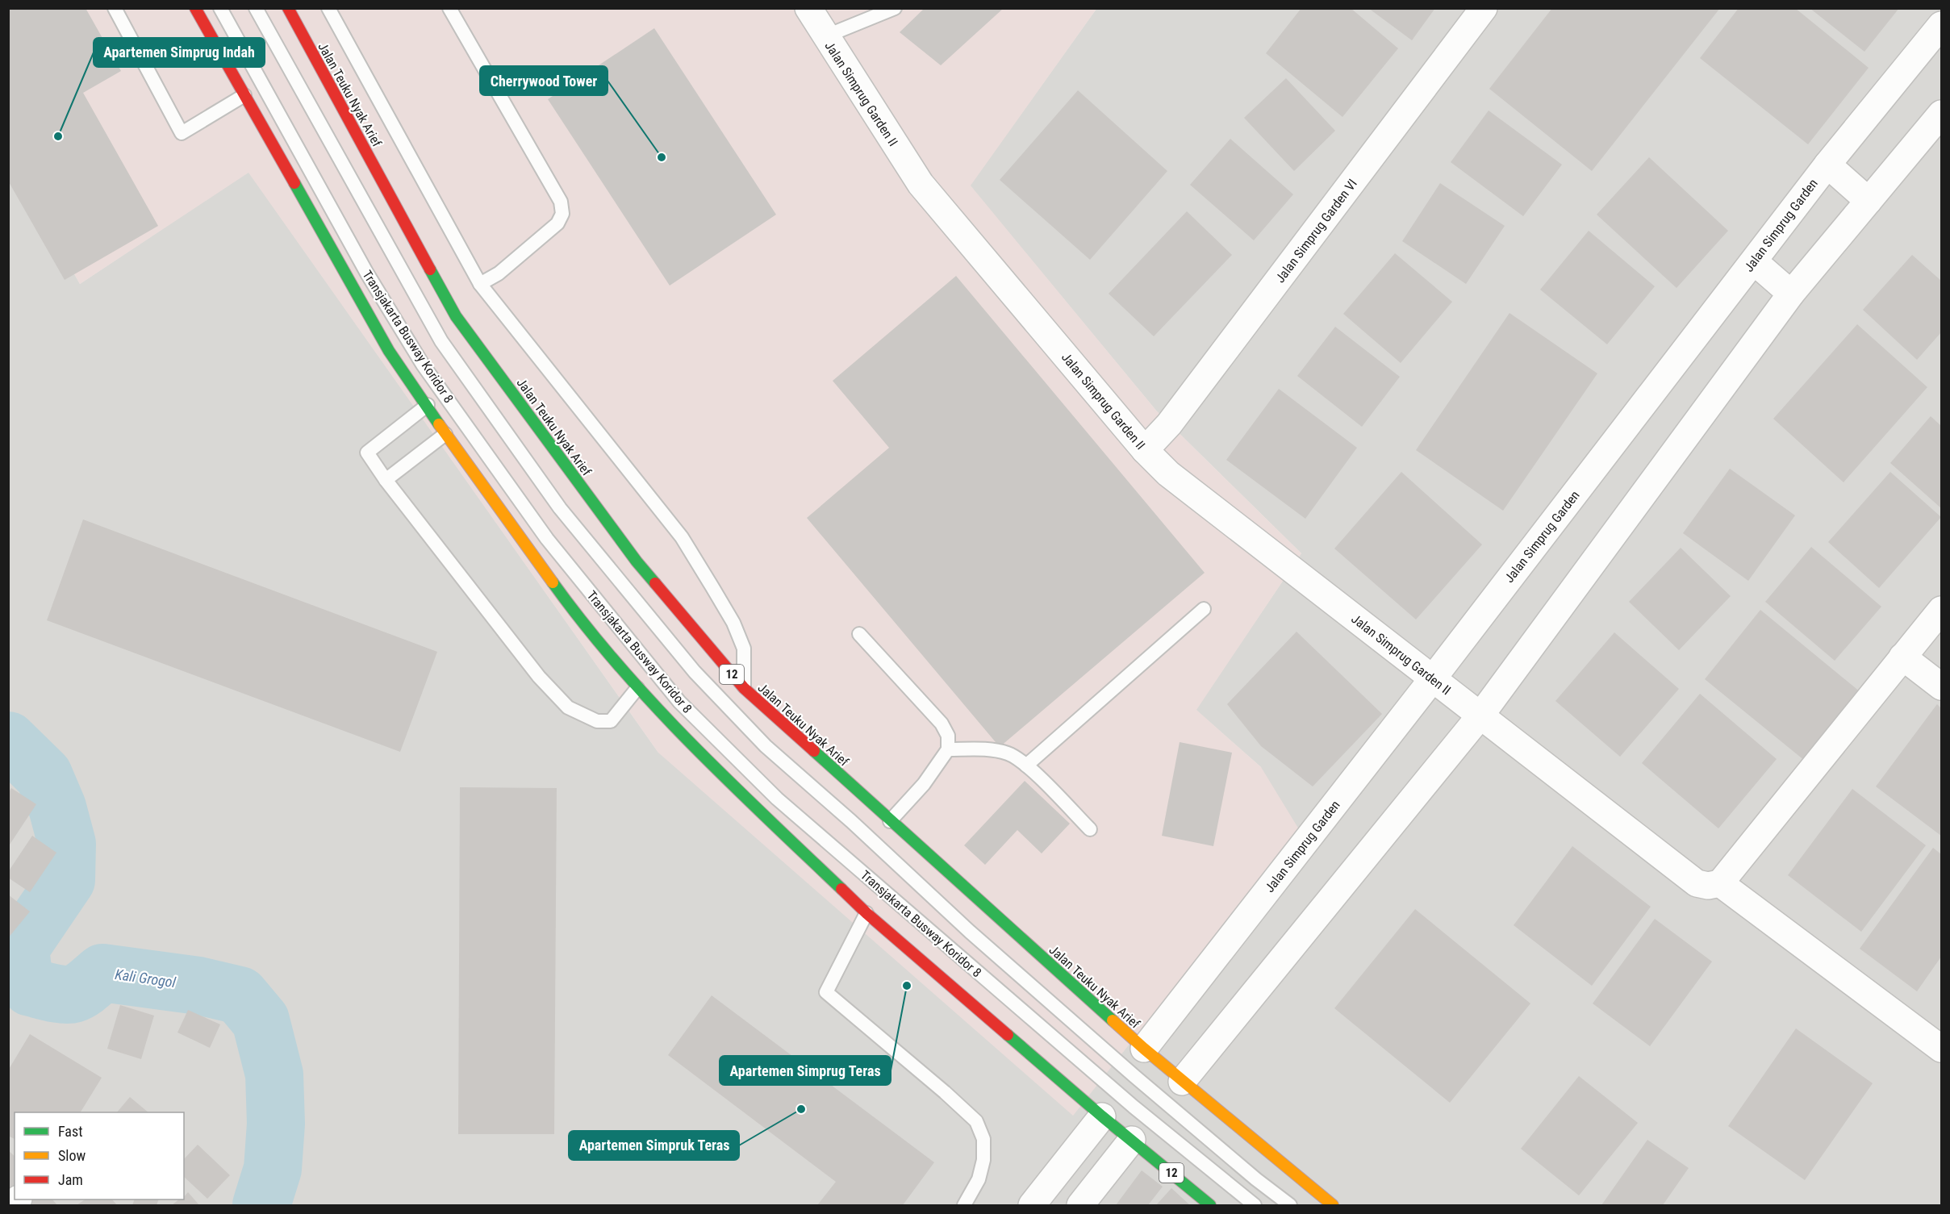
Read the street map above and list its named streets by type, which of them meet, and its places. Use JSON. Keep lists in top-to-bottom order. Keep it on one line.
{"streets":{"highway":["Jalan Teuku Nyak Arief","12"],"street":["Jalan Simprug Garden II","Jalan Simprug Garden","Jalan Simprug Garden VI"],"lane":["Transjakarta Busway Koridor 8"]},"crossings":[["Jalan Simprug Garden II","Jalan Simprug Garden"],["Jalan Simprug Garden II","Jalan Simprug Garden VI"],["Jalan Teuku Nyak Arief","Jalan Simprug Garden"]],"water":["Kali Grogol"],"places":["Apartemen Simprug Indah","Cherrywood Tower","Apartemen Simprug Teras","Apartemen Simpruk Teras"],"legend":["Fast","Slow","Jam"]}
